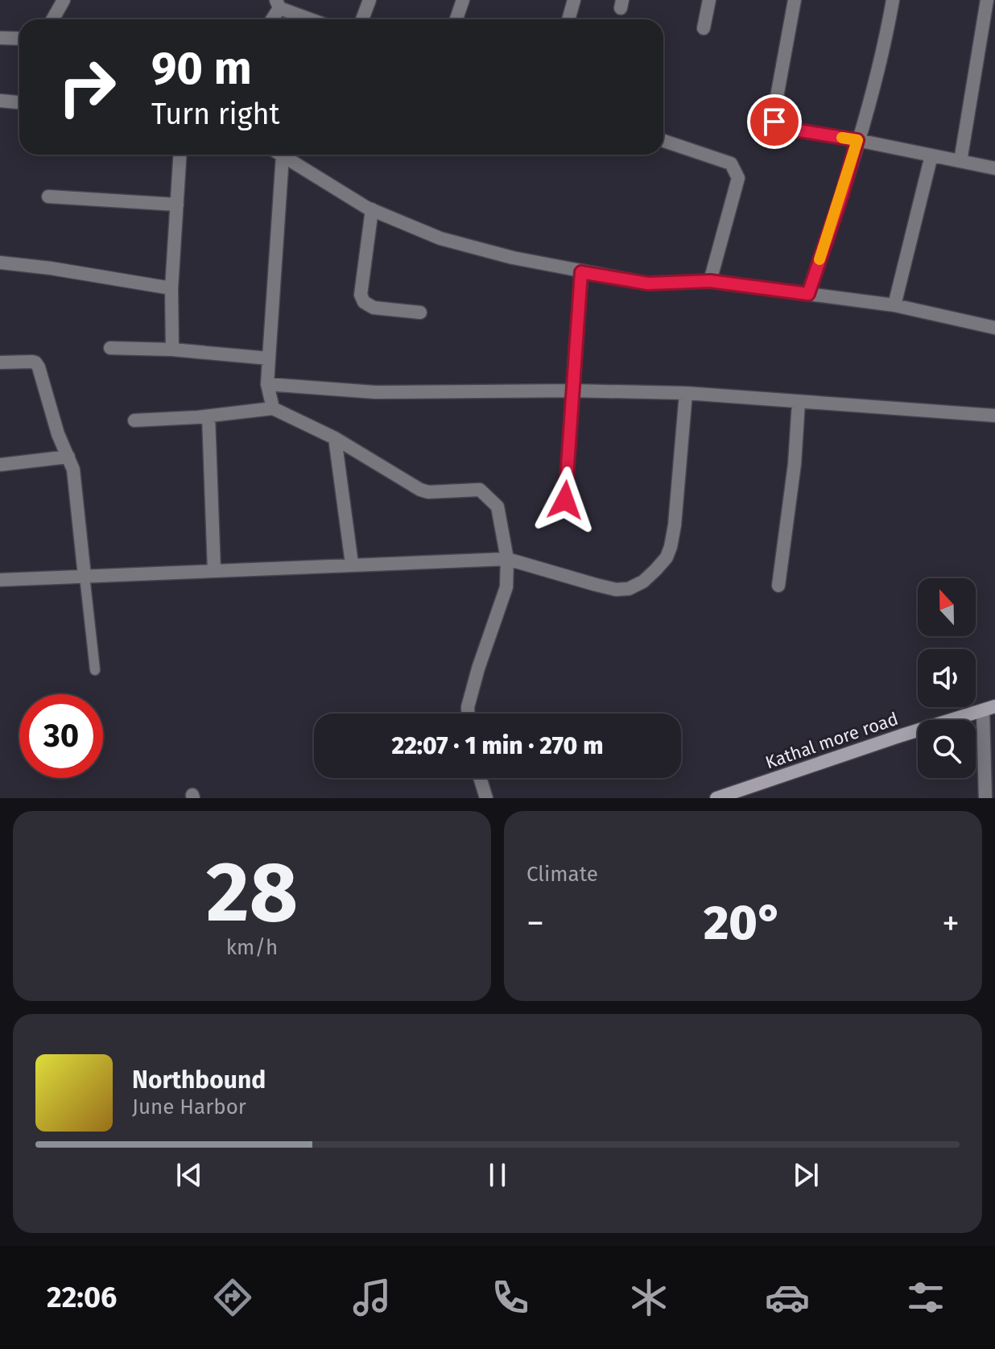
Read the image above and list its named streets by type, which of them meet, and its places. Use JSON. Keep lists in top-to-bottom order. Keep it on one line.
{"streets":{"main road":["Kathal more road"]},"north":"top","page":{"turn":["90 m","Turn right"],"limit":"30","trip":"22:07 · 1 min · 270 m","tile":[["28","km/h"],"Climate"],"heat":["−","20°","+"],"song":["Northbound","June Harbor"],"tabs":"22:06"}}
